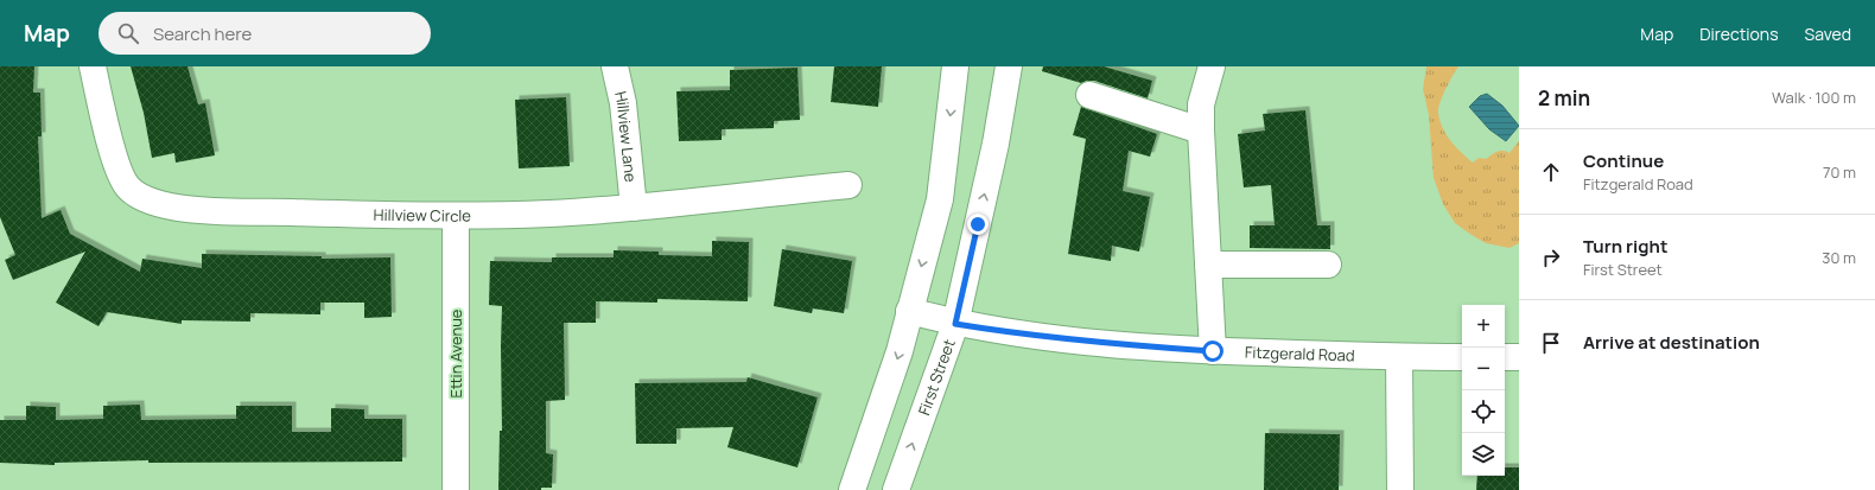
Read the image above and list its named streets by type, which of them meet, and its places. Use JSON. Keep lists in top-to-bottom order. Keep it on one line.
{"streets":{"main road":["Hillview Lane","Hillview Circle","Ettin Avenue","Fitzgerald Road","First Street"]},"crossings":[["Hillview Lane","Hillview Circle"],["Hillview Circle","Ettin Avenue"],["Fitzgerald Road","First Street"]],"page":{"header":"Map","search":"Search here","nav":["Map","Directions","Saved"],"heading":["2 min","Walk · 100 m"],"list":[["Continue","Fitzgerald Road","70 m"],["Turn right","First Street","30 m"],"Arrive at destination"],"map_buttons":["+","−"]}}
